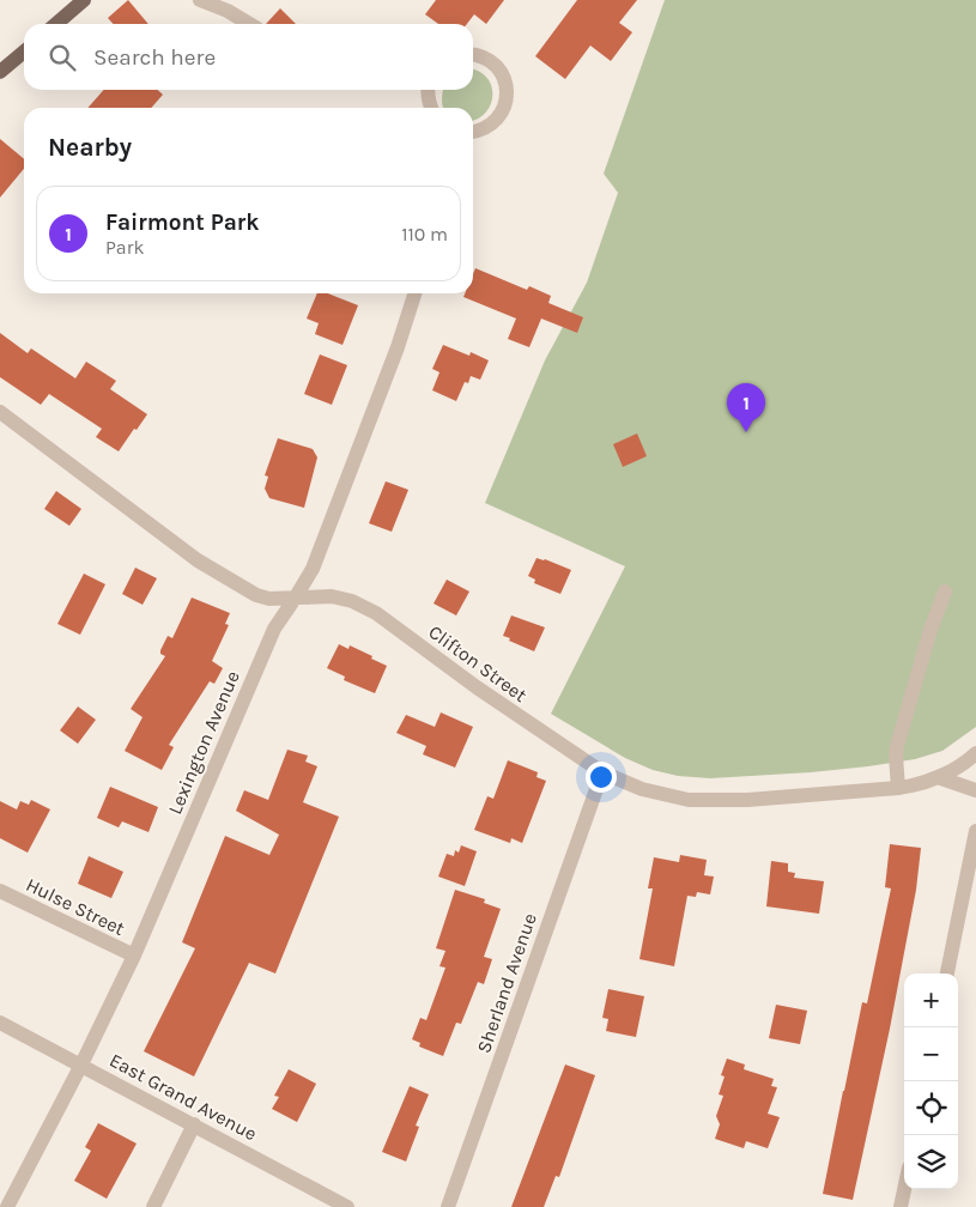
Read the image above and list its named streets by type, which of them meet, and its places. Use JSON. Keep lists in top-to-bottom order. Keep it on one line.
{"streets":{"street":["Clifton Street","Lexington Avenue","Hulse Street","Sherland Avenue","East Grand Avenue"]},"crossings":[["Clifton Street","Lexington Avenue"],["Clifton Street","Sherland Avenue"],["Lexington Avenue","Hulse Street"],["Lexington Avenue","East Grand Avenue"]],"page":{"search":"Search here","heading":"Nearby","list":[{"mark":"1","name":"Fairmont Park","note":"Park","value":"110 m"}],"pins":"1","map_buttons":["+","−"]}}
